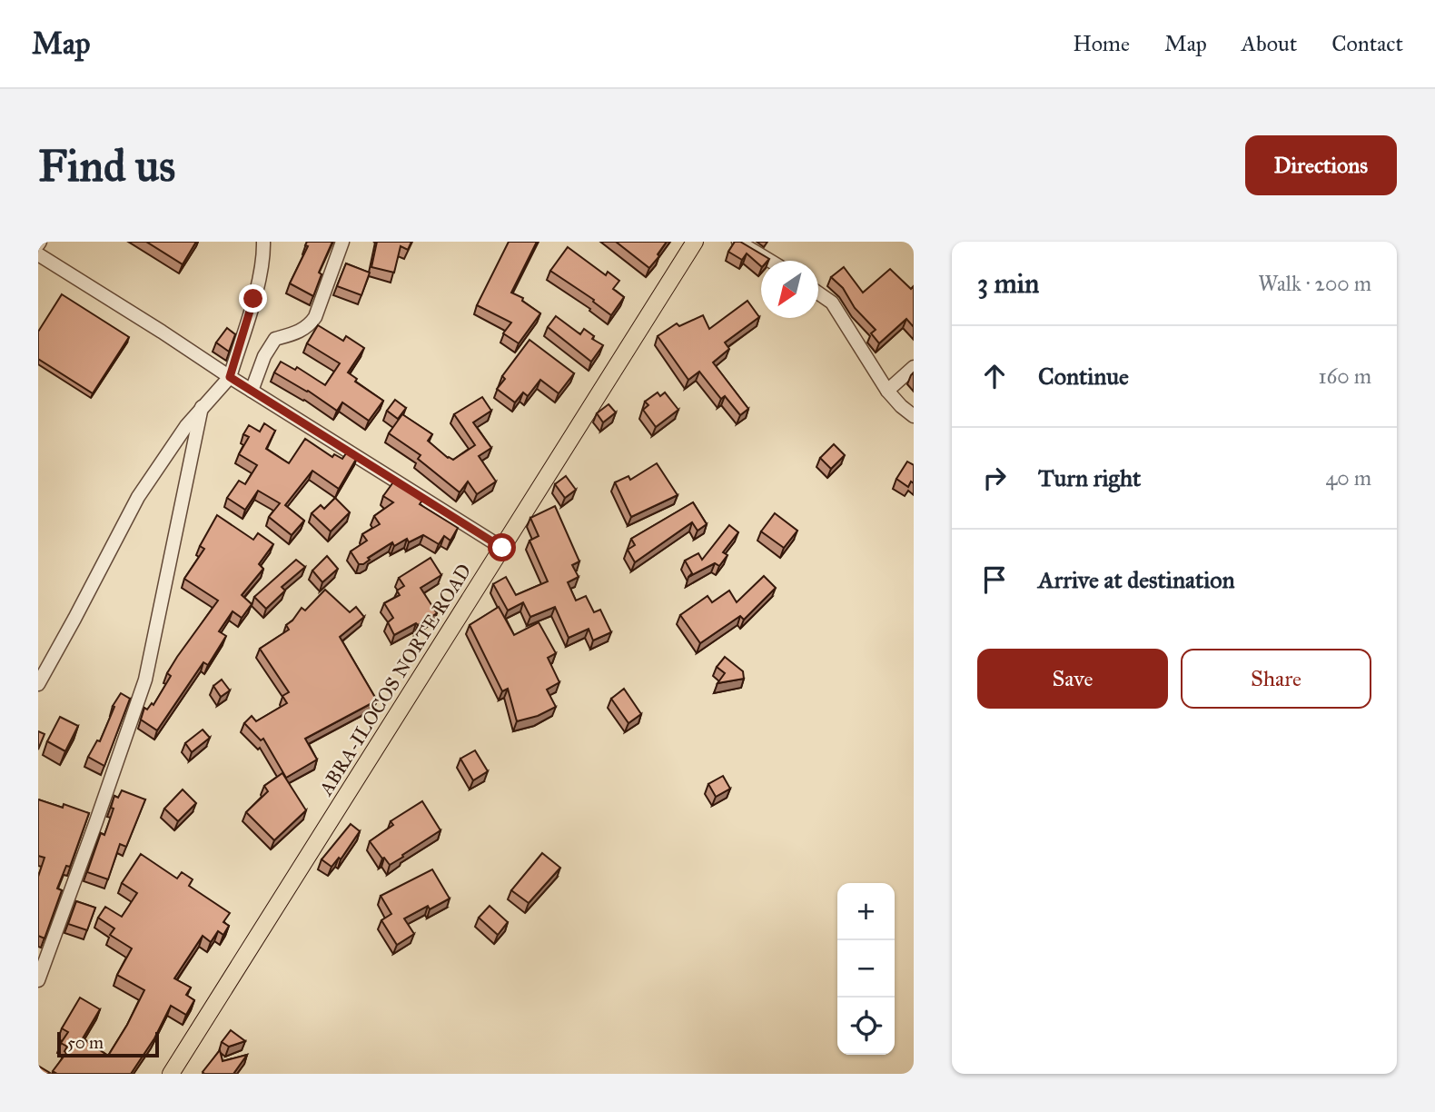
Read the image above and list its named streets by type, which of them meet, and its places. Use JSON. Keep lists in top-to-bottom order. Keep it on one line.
{"streets":{"main road":["ABRA-ILOCOS NORTE ROAD"]},"scale_bar":"50 m","north":"bottom left","page":{"header":"Map","nav":["Home","Map","About","Contact"],"buttons":["Directions",["Save","Share"]],"title":"Find us","heading":["3 min","Walk · 200 m"],"list":[["Continue","160 m"],["Turn right","40 m"],"Arrive at destination"],"map_buttons":["+","−"],"scale":"50 m"}}
